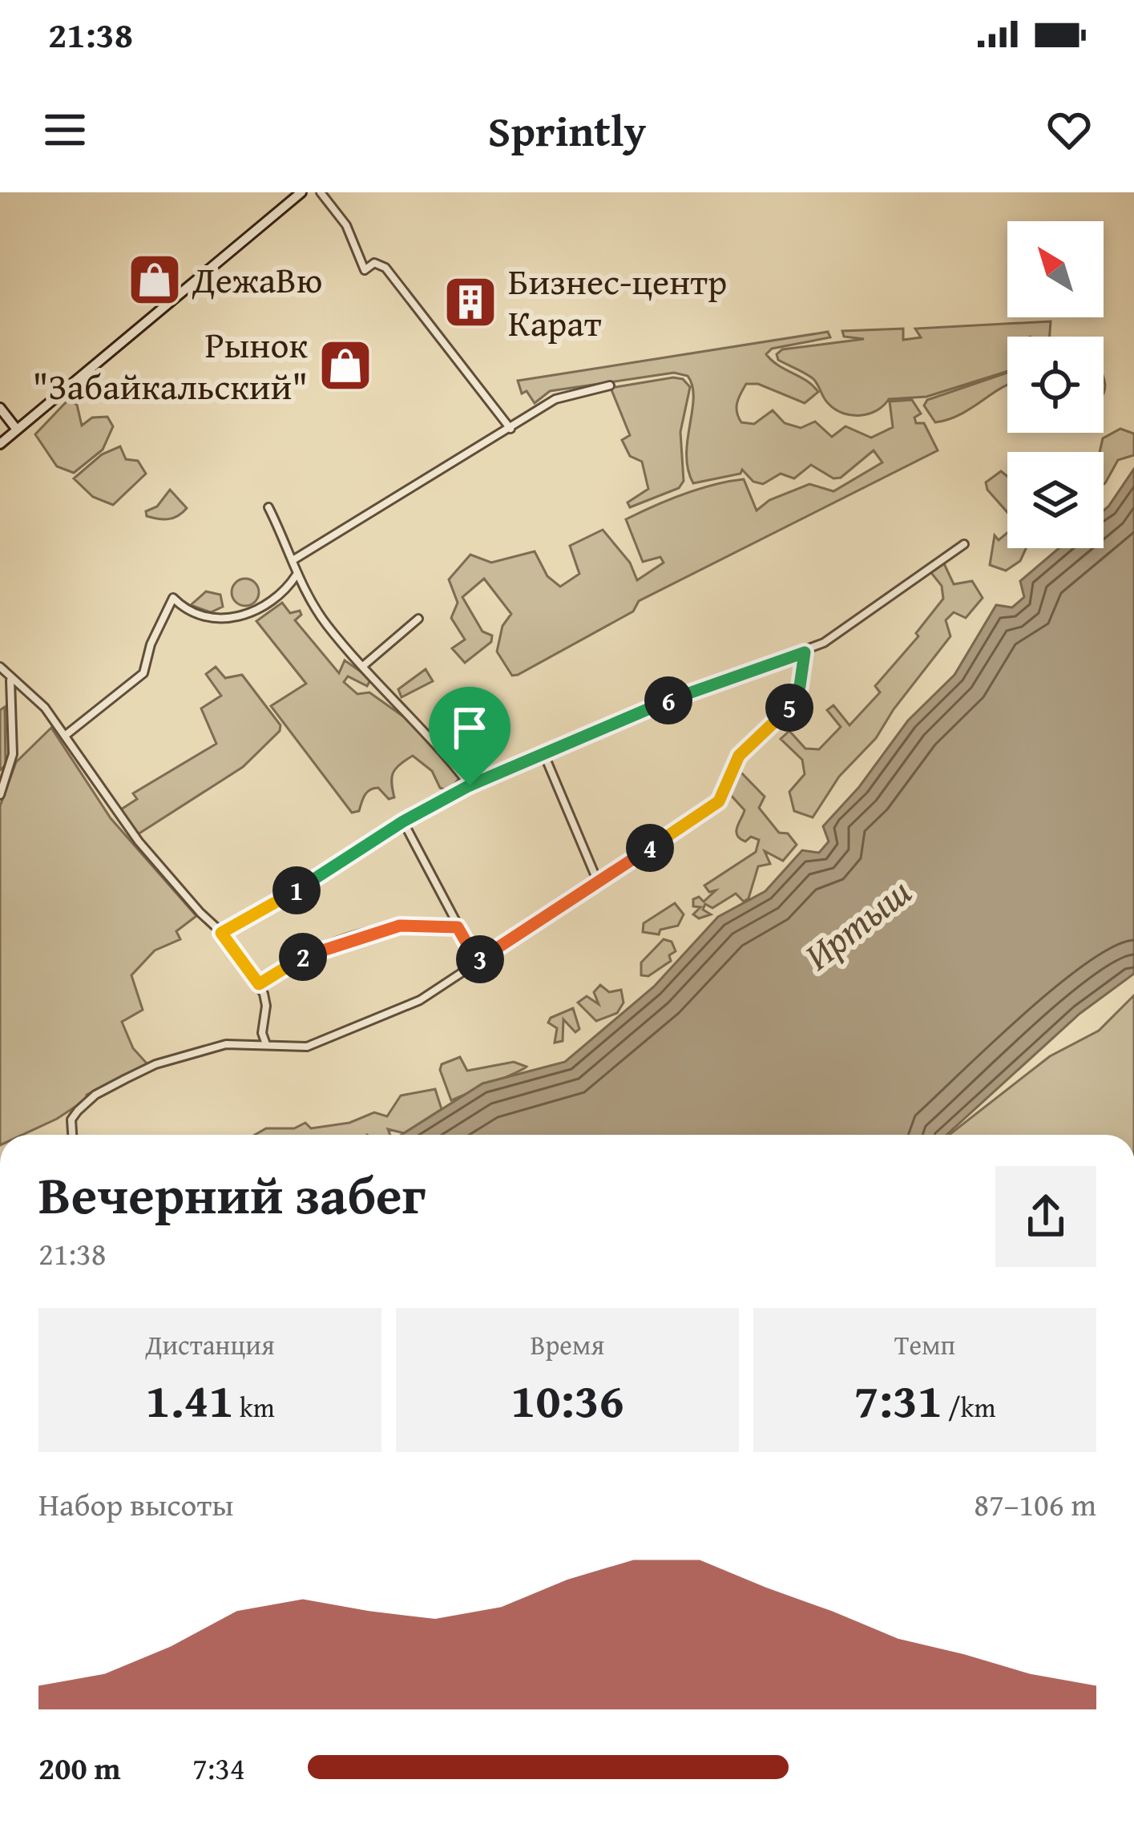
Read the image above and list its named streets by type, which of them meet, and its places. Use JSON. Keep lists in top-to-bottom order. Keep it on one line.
{"water":["Иртыш"],"places":{"shop":["ДежаВю","Рынок \"Забайкальский\""],"building":["Бизнес-центр Карат"]},"north":"top left","page":{"status":"21:38","header":"Sprintly","pins":["6","5","4","1","2","3"],"heading":["Вечерний забег","21:38"],"stats":[["Дистанция","1.41 km"],["Время","10:36"],["Темп","7:31 /km"]],"chart":["Набор высоты","87–106 m"],"list":[{"name":"200 m","note":"7:34"}]}}
